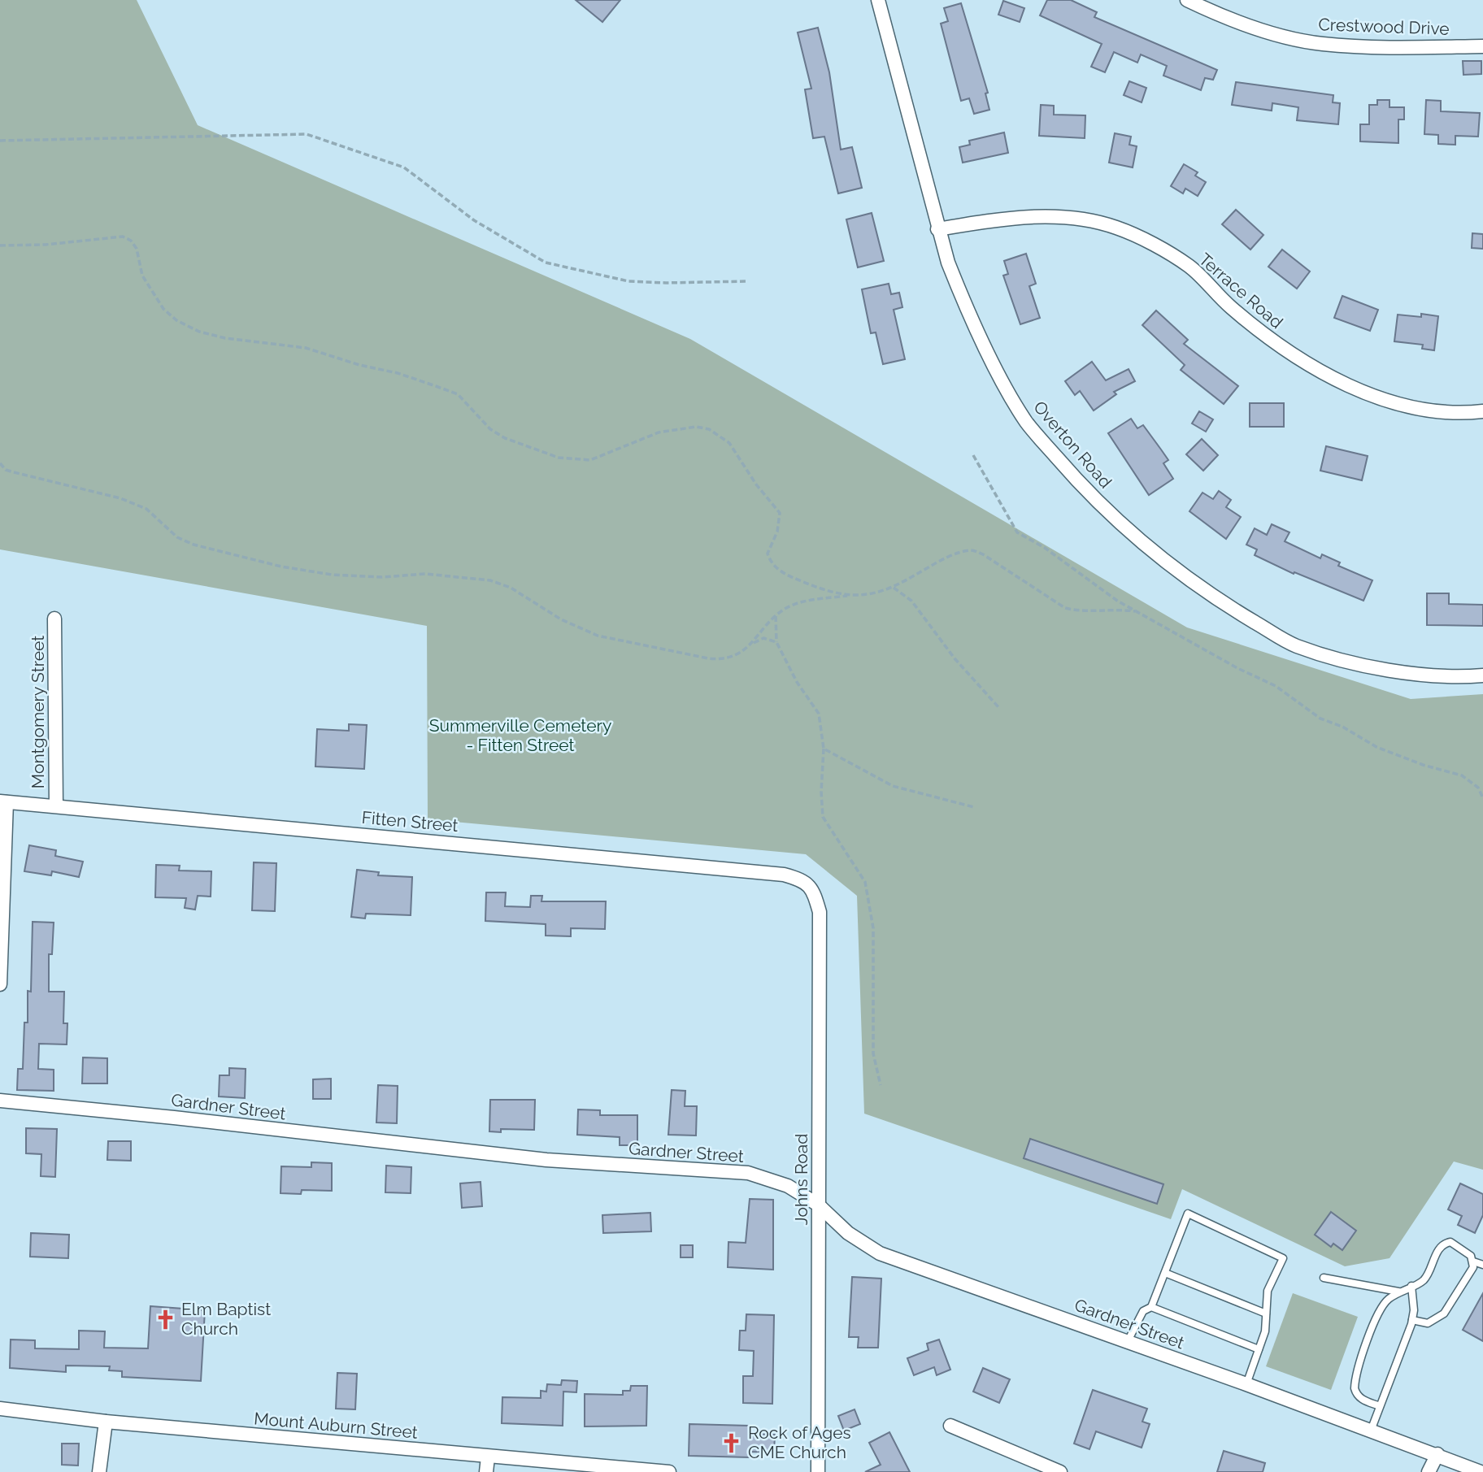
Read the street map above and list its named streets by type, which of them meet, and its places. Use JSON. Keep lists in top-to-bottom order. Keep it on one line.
{"streets":{"street":["Crestwood Drive","Terrace Road","Overton Road","Montgomery Street","Fitten Street","Gardner Street","Johns Road","Mount Auburn Street"]},"crossings":[["Terrace Road","Overton Road"],["Montgomery Street","Fitten Street"],["Fitten Street","Johns Road"],["Gardner Street","Johns Road"]],"parks":["Summerville Cemetery - Fitten Street"],"places":{"church":["Elm Baptist Church","Rock of Ages CME Church"]}}
